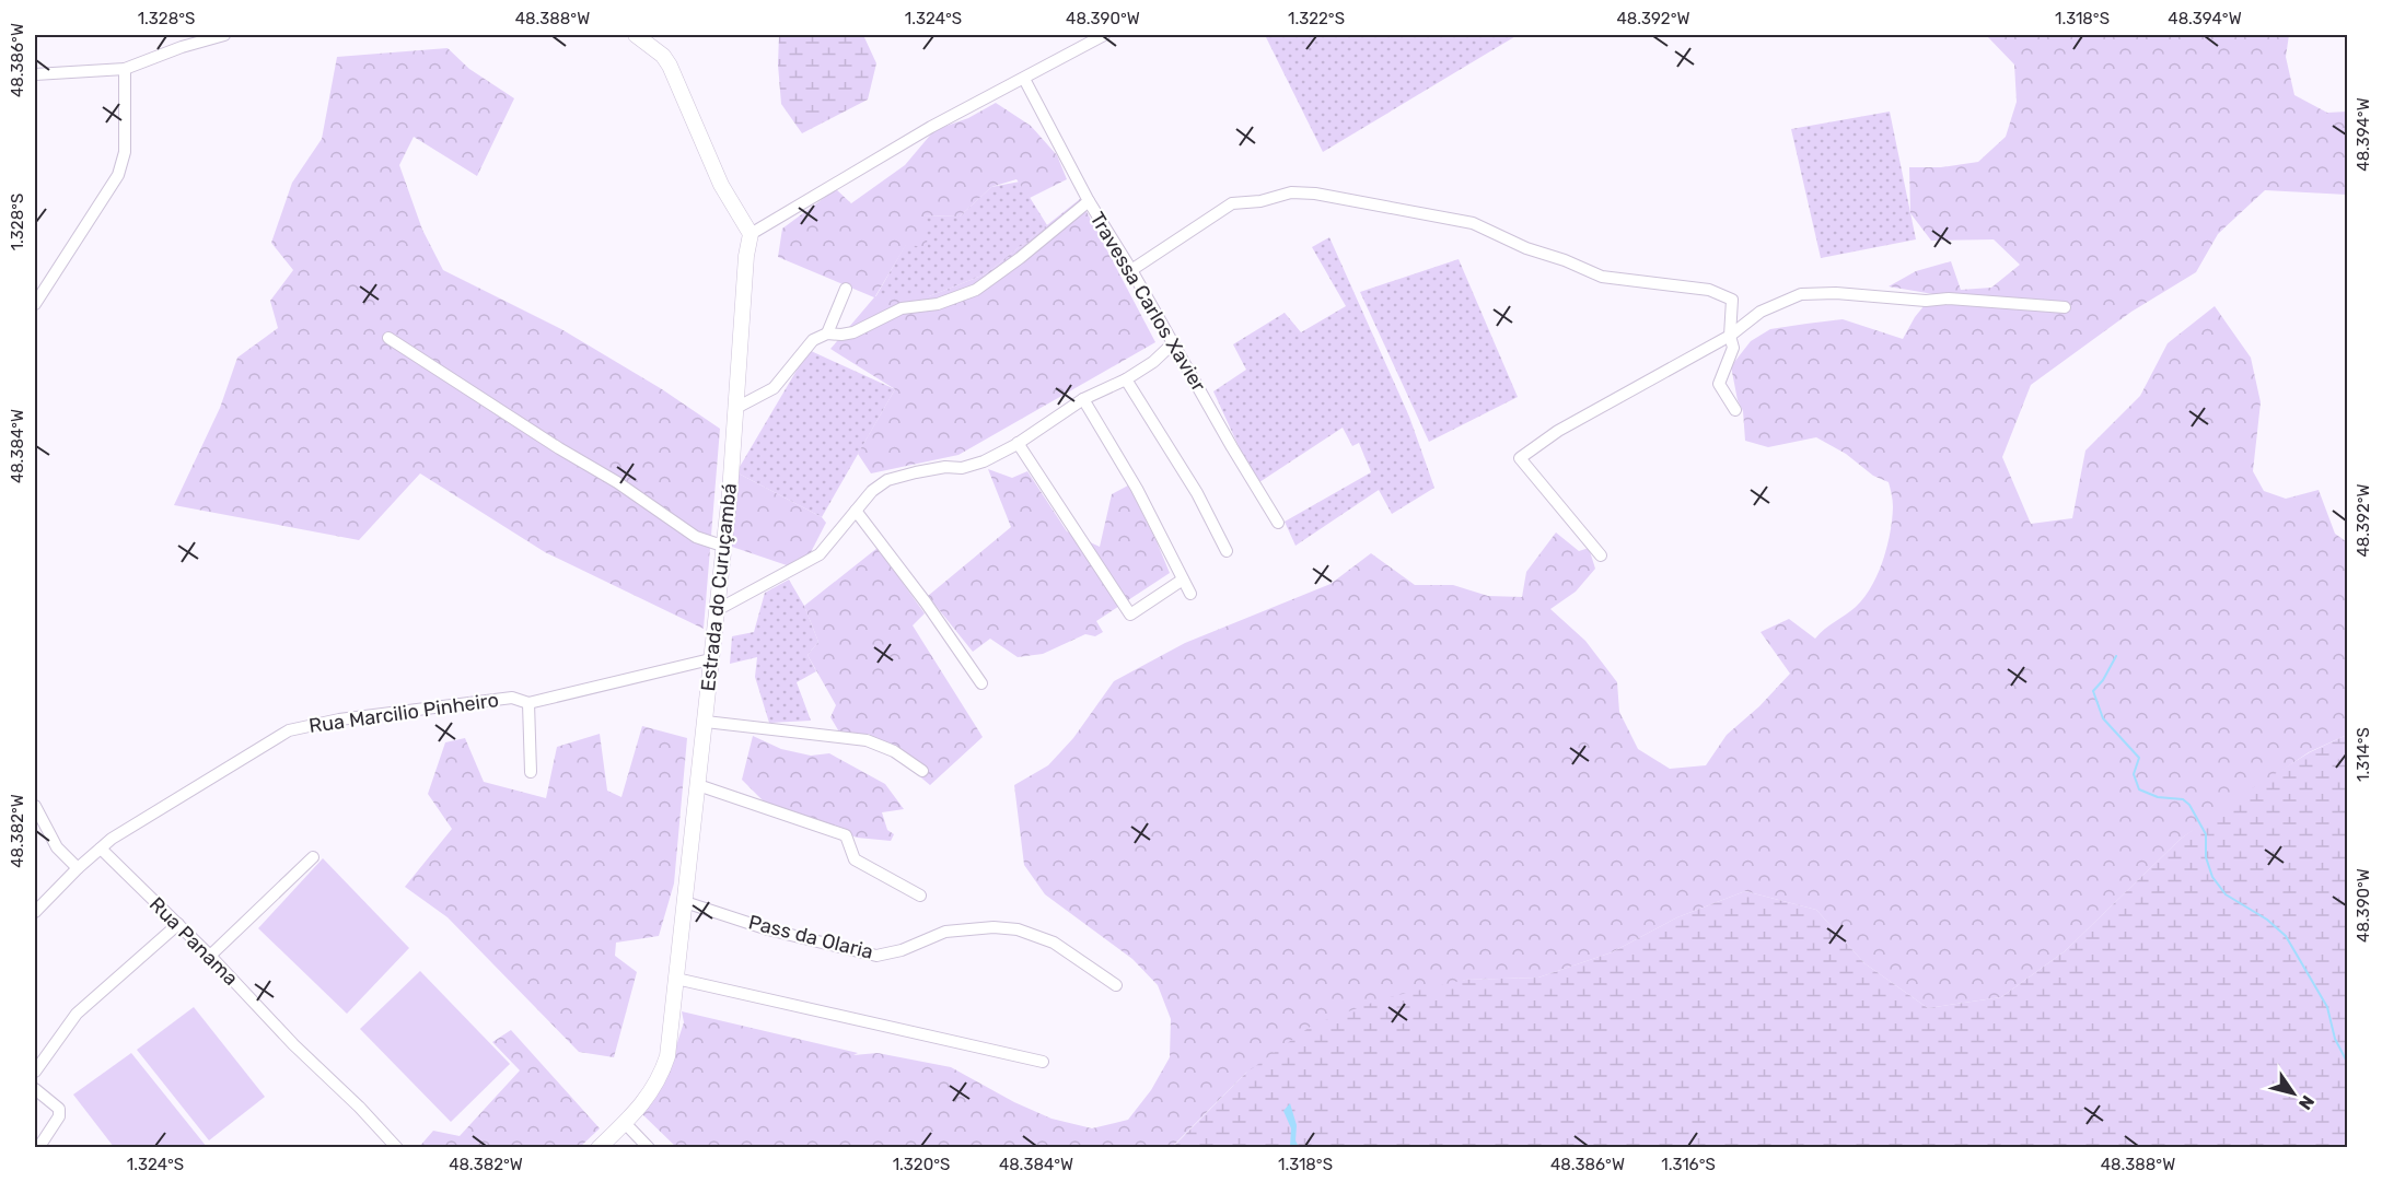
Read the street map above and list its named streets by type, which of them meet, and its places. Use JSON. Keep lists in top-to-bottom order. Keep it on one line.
{"streets":{"street":["Travessa Carlos Xavier","Estrada do Curuçambá","Rua Marcilio Pinheiro","Pass da Olaria","Rua Panama"]},"crossings":[["Estrada do Curuçambá","Rua Marcilio Pinheiro"],["Estrada do Curuçambá","Pass da Olaria"],["Rua Marcilio Pinheiro","Rua Panama"]],"north":"bottom right","coordinates":["1.328°S","48.388°W","1.324°S","48.390°W","1.322°S","48.392°W","1.318°S","48.394°W","48.386°W","48.384°W","1.314°S","48.382°W","1.320°S","1.316°S"]}
